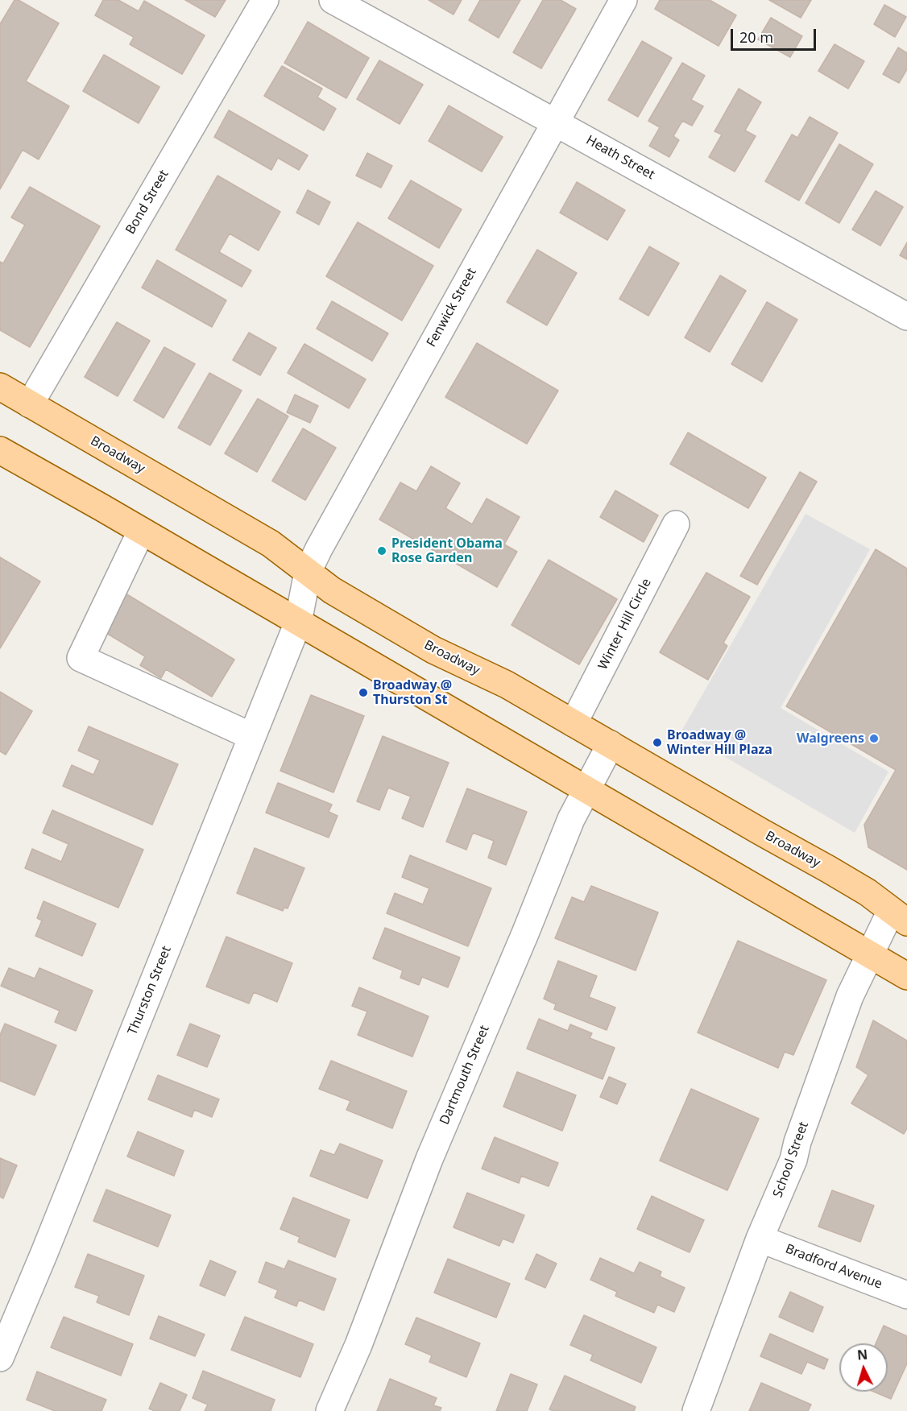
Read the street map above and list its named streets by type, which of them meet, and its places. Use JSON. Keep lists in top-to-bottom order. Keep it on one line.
{"streets":{"main road":["Broadway"],"street":["Heath Street","Bond Street","Fenwick Street","Winter Hill Circle","Thurston Street","Dartmouth Street","School Street","Bradford Avenue"]},"crossings":[["Heath Street","Fenwick Street"],["Bond Street","Broadway"],["Fenwick Street","Broadway"],["Fenwick Street","Thurston Street"],["Broadway","Winter Hill Circle"],["Broadway","Dartmouth Street"],["Broadway","School Street"],["School Street","Bradford Avenue"]],"places":["President Obama Rose Garden","Broadway @ Thurston St","Walgreens","Broadway @ Winter Hill Plaza"],"scale_bar":"20 m","north":"top"}
